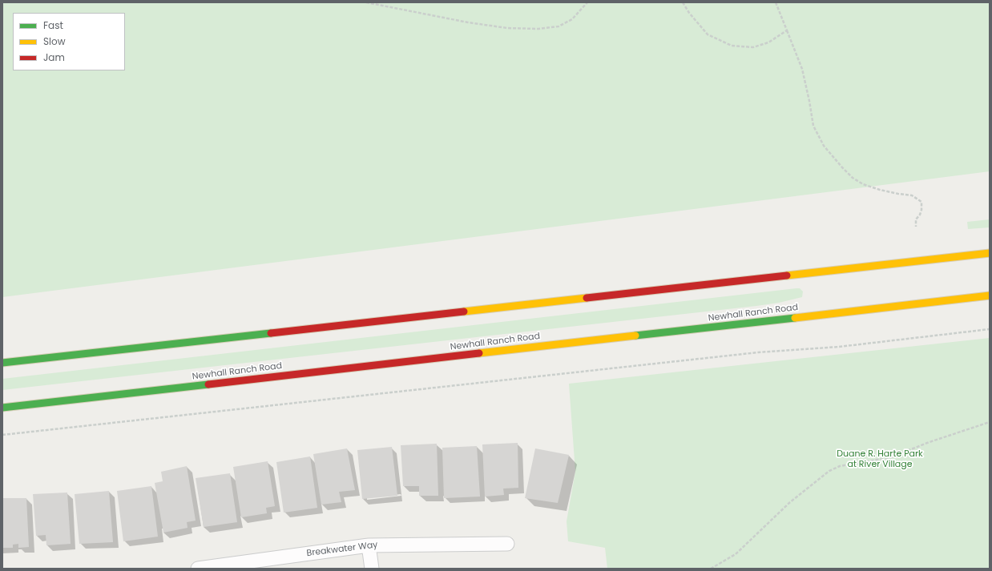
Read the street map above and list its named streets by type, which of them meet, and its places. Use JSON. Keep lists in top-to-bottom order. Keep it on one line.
{"streets":{"main road":["Newhall Ranch Road"],"street":["Breakwater Way"]},"parks":["Duane R. Harte Park at River Village"],"legend":["Fast","Slow","Jam"]}
